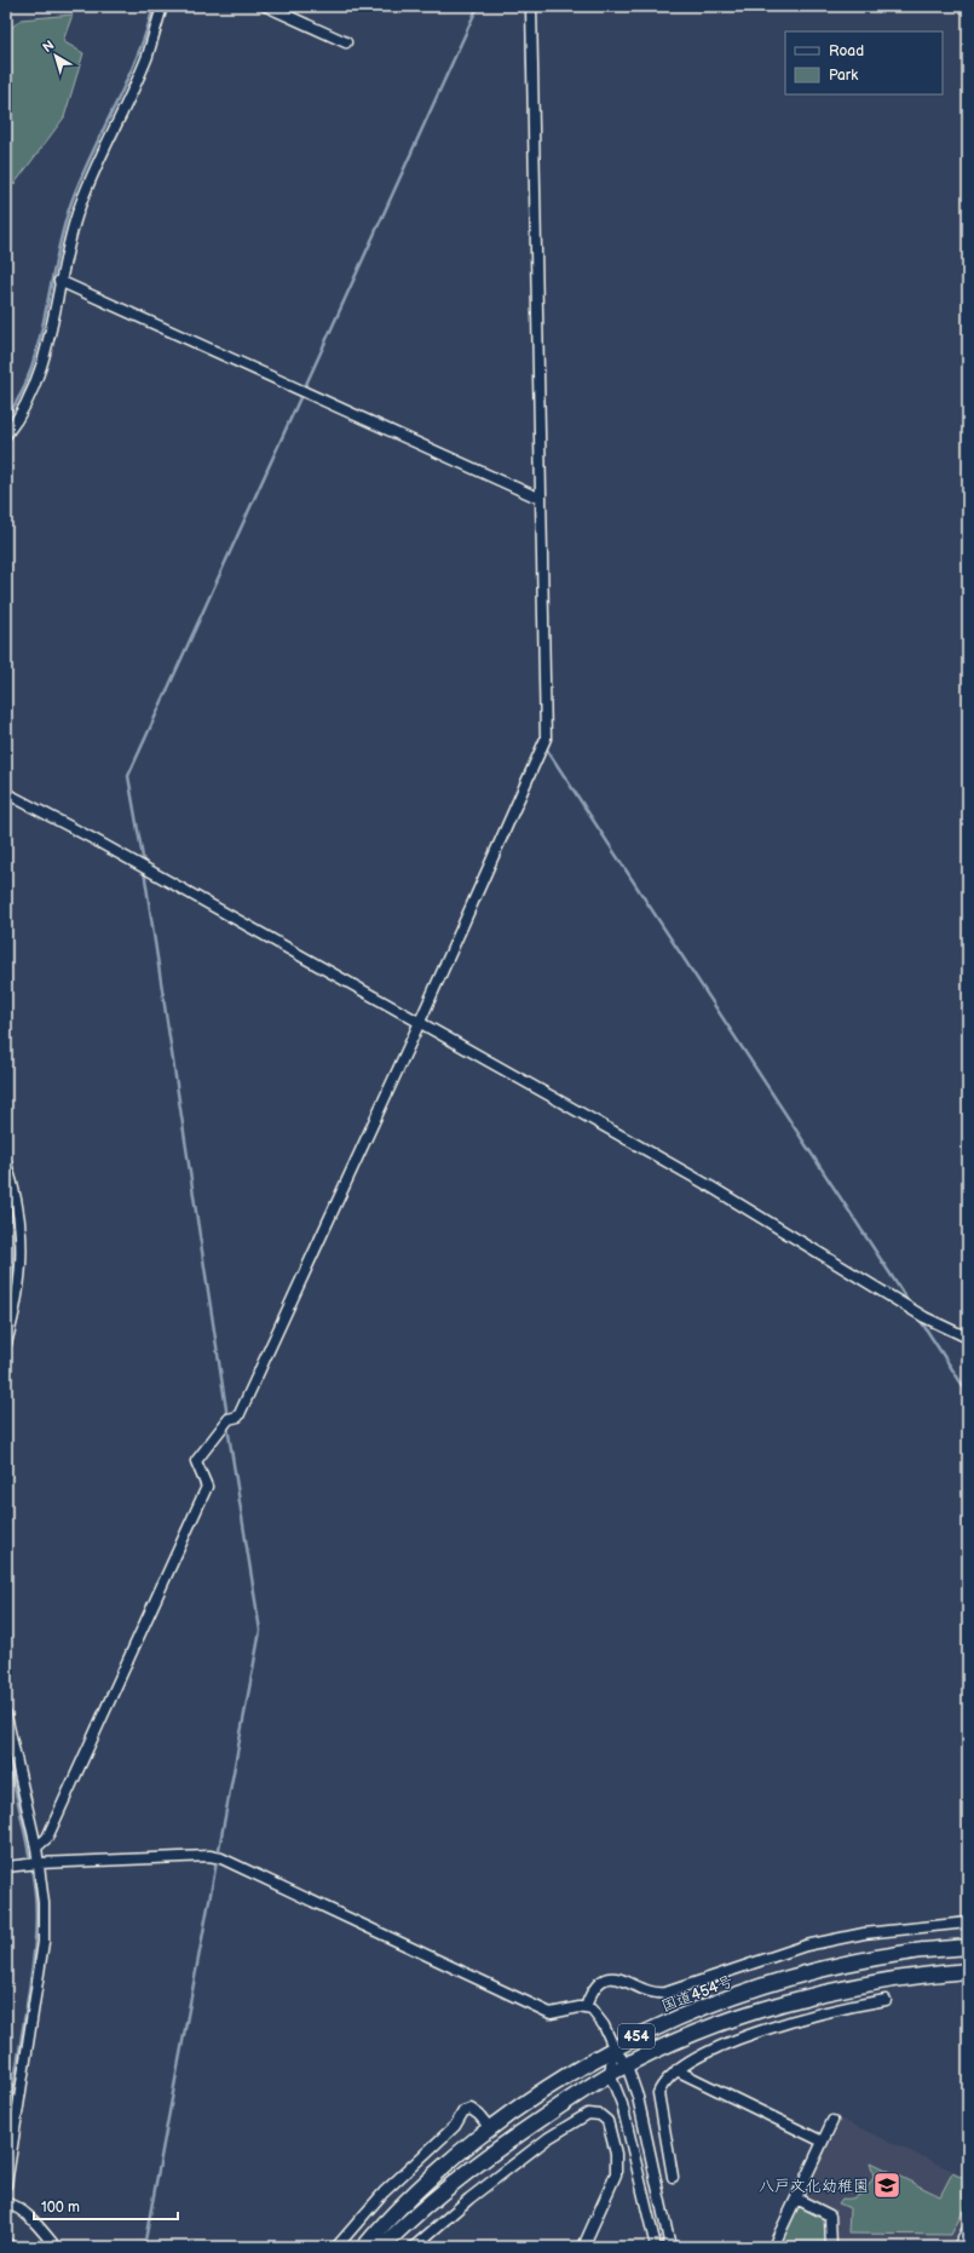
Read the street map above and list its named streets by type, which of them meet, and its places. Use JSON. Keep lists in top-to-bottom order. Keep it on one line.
{"streets":{"highway":["国道454号","454"]},"places":{"school or university":["八戸文化幼稚園"]},"legend":["Road","Park"],"scale_bar":"100 m","north":"top left"}
